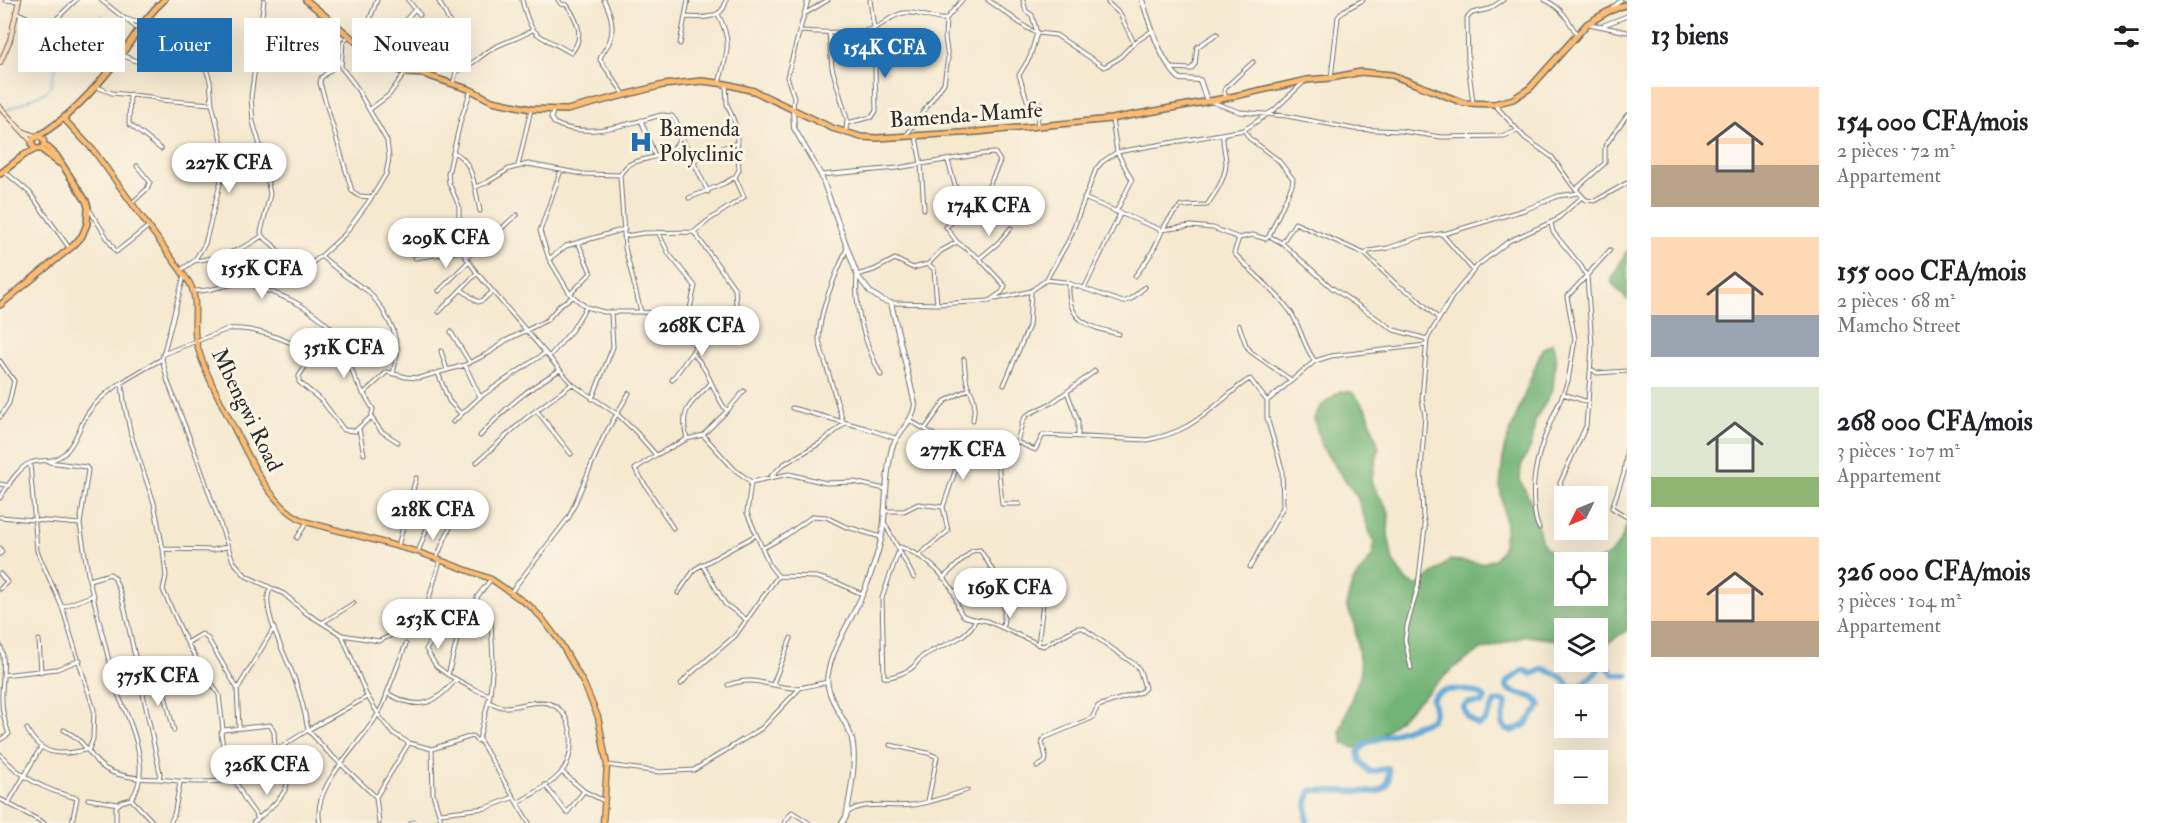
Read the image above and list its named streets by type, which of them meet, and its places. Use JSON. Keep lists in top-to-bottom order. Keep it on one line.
{"streets":{"highway":["Bamenda-Mamfe"],"main road":["Mbengwi Road"]},"places":{"hospital":["Bamenda Polyclinic"]},"north":"bottom left","page":{"heading":"13 biens","chip":["Acheter","Louer","Filtres","Nouveau"],"price":["154K CFA","227K CFA","174K CFA","209K CFA","155K CFA","268K CFA","351K CFA","277K CFA","218K CFA","169K CFA","253K CFA","375K CFA","326K CFA"],"list":[{"name":"154 000 CFA/mois","note":"2 pièces · 72 m² · Appartement"},{"name":"155 000 CFA/mois","note":"2 pièces · 68 m² · Mamcho Street"},{"name":"268 000 CFA/mois","note":"3 pièces · 107 m² · Appartement"},{"name":"326 000 CFA/mois","note":"3 pièces · 104 m² · Appartement"}],"map_buttons":["+","−"]}}
